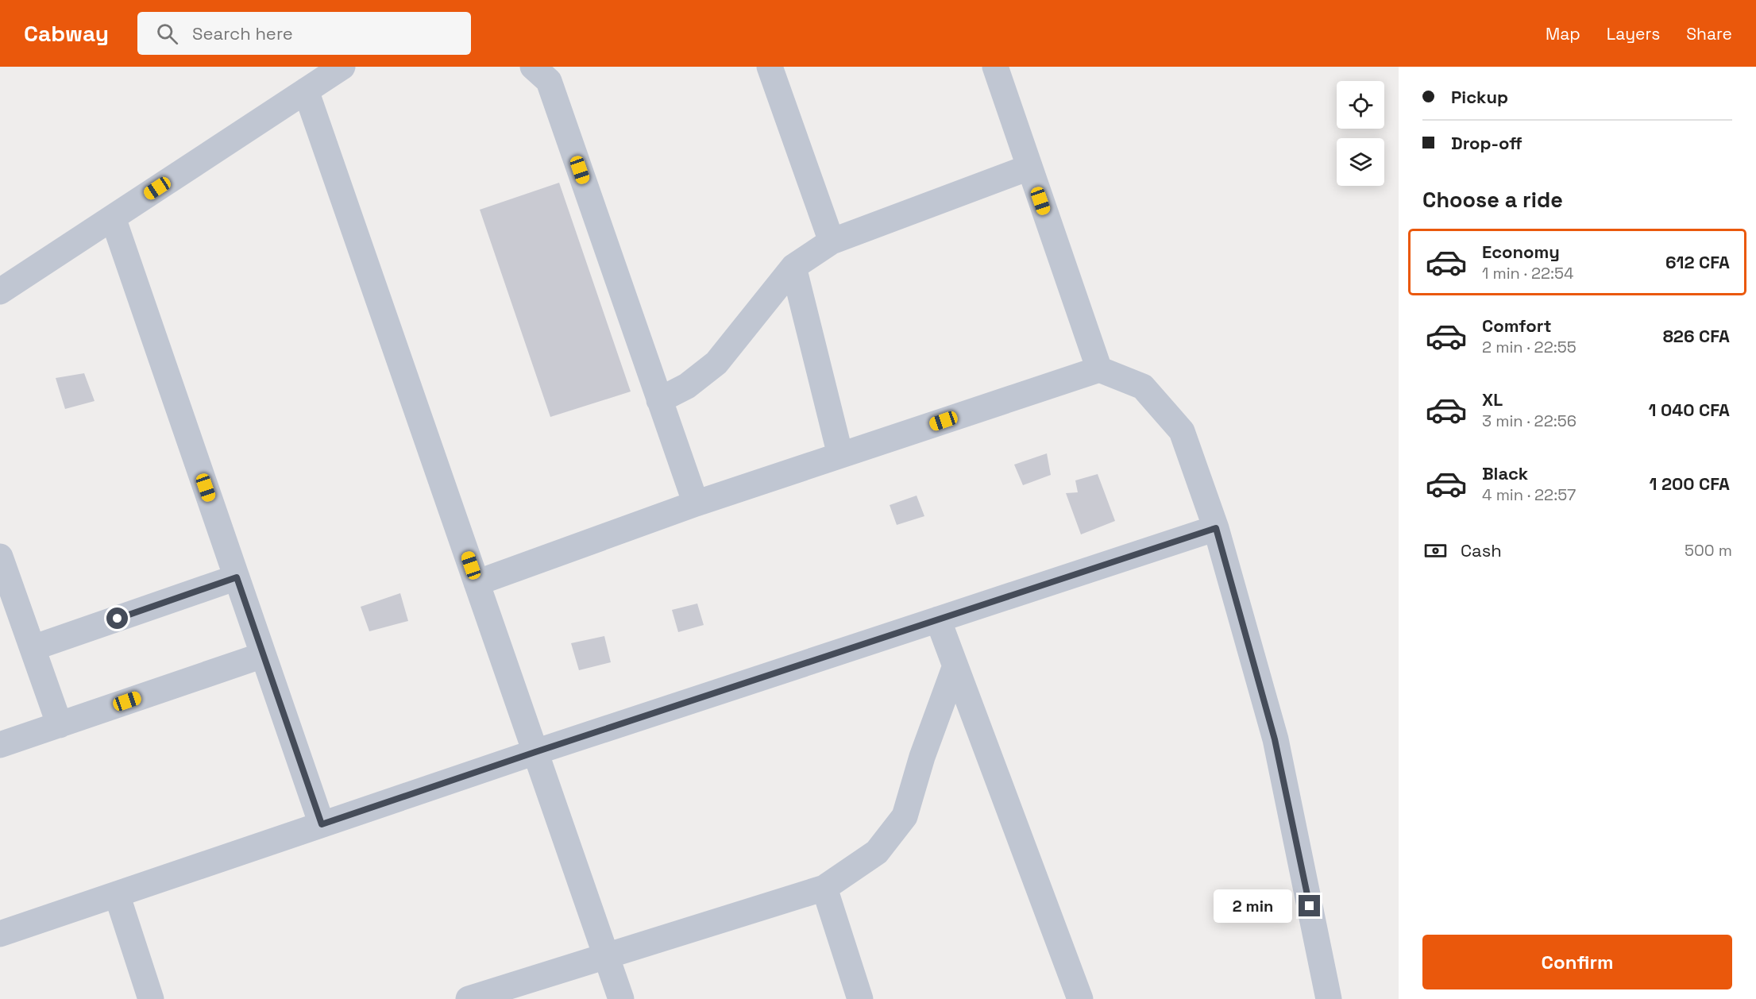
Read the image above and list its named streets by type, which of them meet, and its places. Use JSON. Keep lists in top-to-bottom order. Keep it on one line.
{"page":{"header":"Cabway","search":"Search here","nav":["Map","Layers","Share"],"banner":["Pickup","Drop-off"],"heading":"Choose a ride","list":[{"name":"Economy","note":"1 min · 22:54","value":"612 CFA"},{"name":"Comfort","note":"2 min · 22:55","value":"826 CFA"},{"name":"XL","note":"3 min · 22:56","value":"1 040 CFA"},{"name":"Black","note":"4 min · 22:57","value":"1 200 CFA"}],"pay":["Cash","500 m"],"bubble":"2 min","buttons":"Confirm"}}
